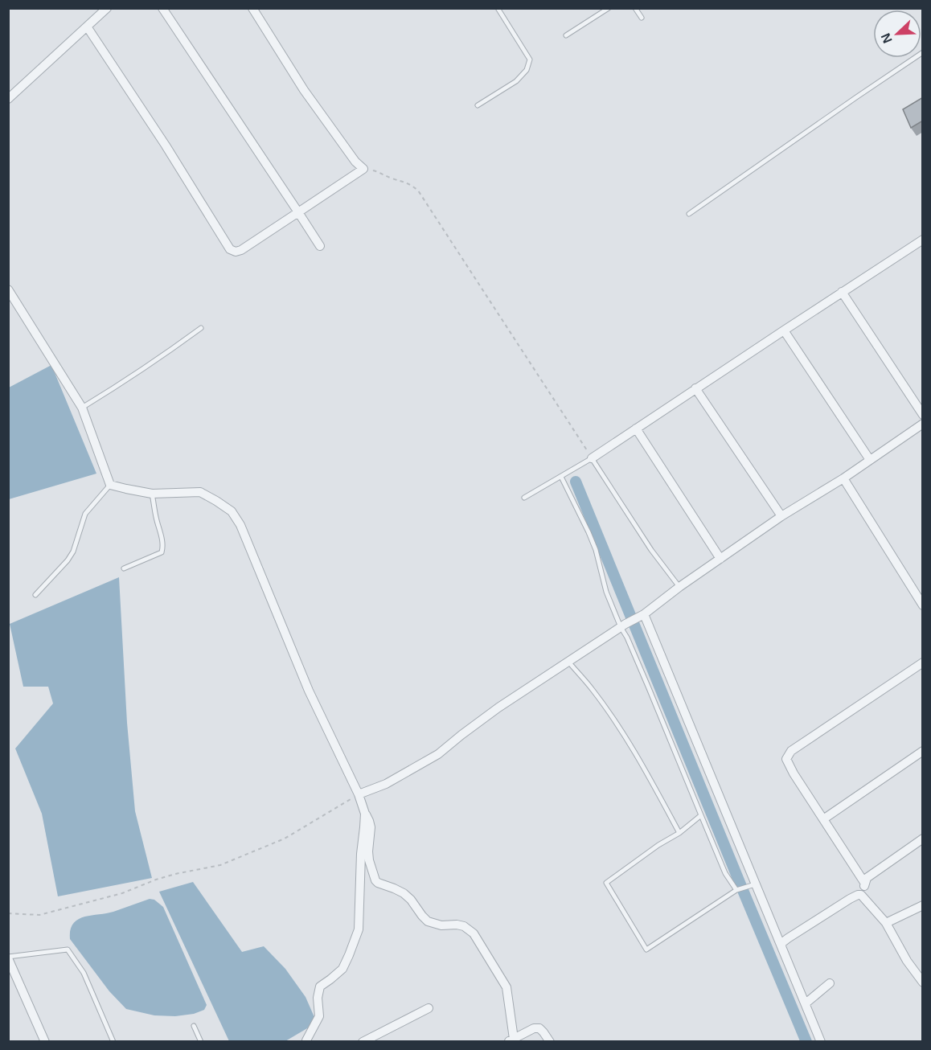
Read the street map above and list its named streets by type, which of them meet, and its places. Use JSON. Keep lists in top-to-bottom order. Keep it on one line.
{"north":"bottom left"}
